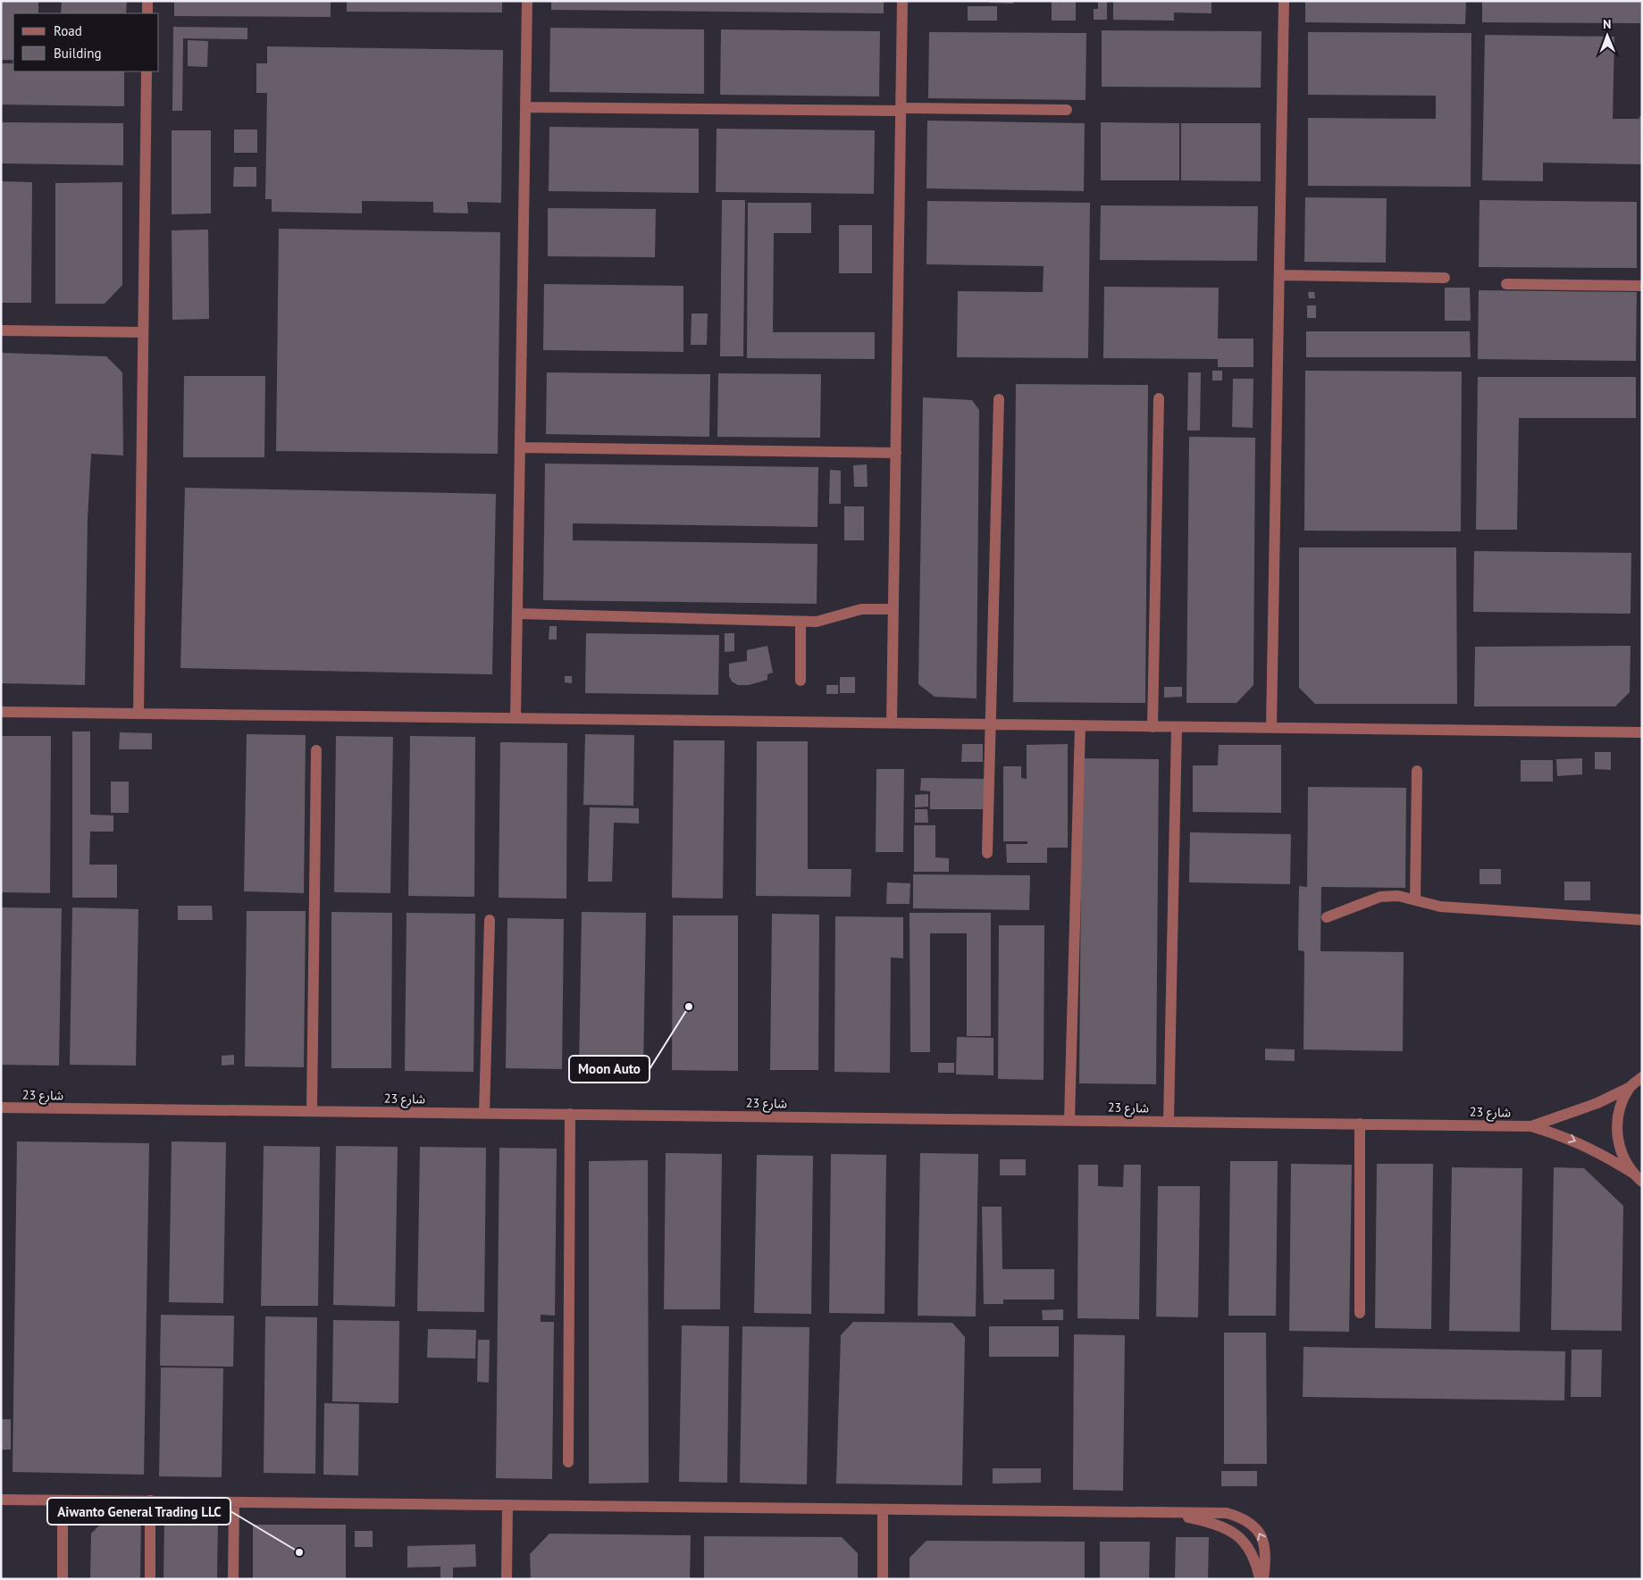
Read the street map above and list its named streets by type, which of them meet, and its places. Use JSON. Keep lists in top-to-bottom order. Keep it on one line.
{"streets":{"street":["شارع 23"]},"places":["Moon Auto","Aiwanto General Trading LLC"],"legend":["Road","Building"],"north":"top"}
